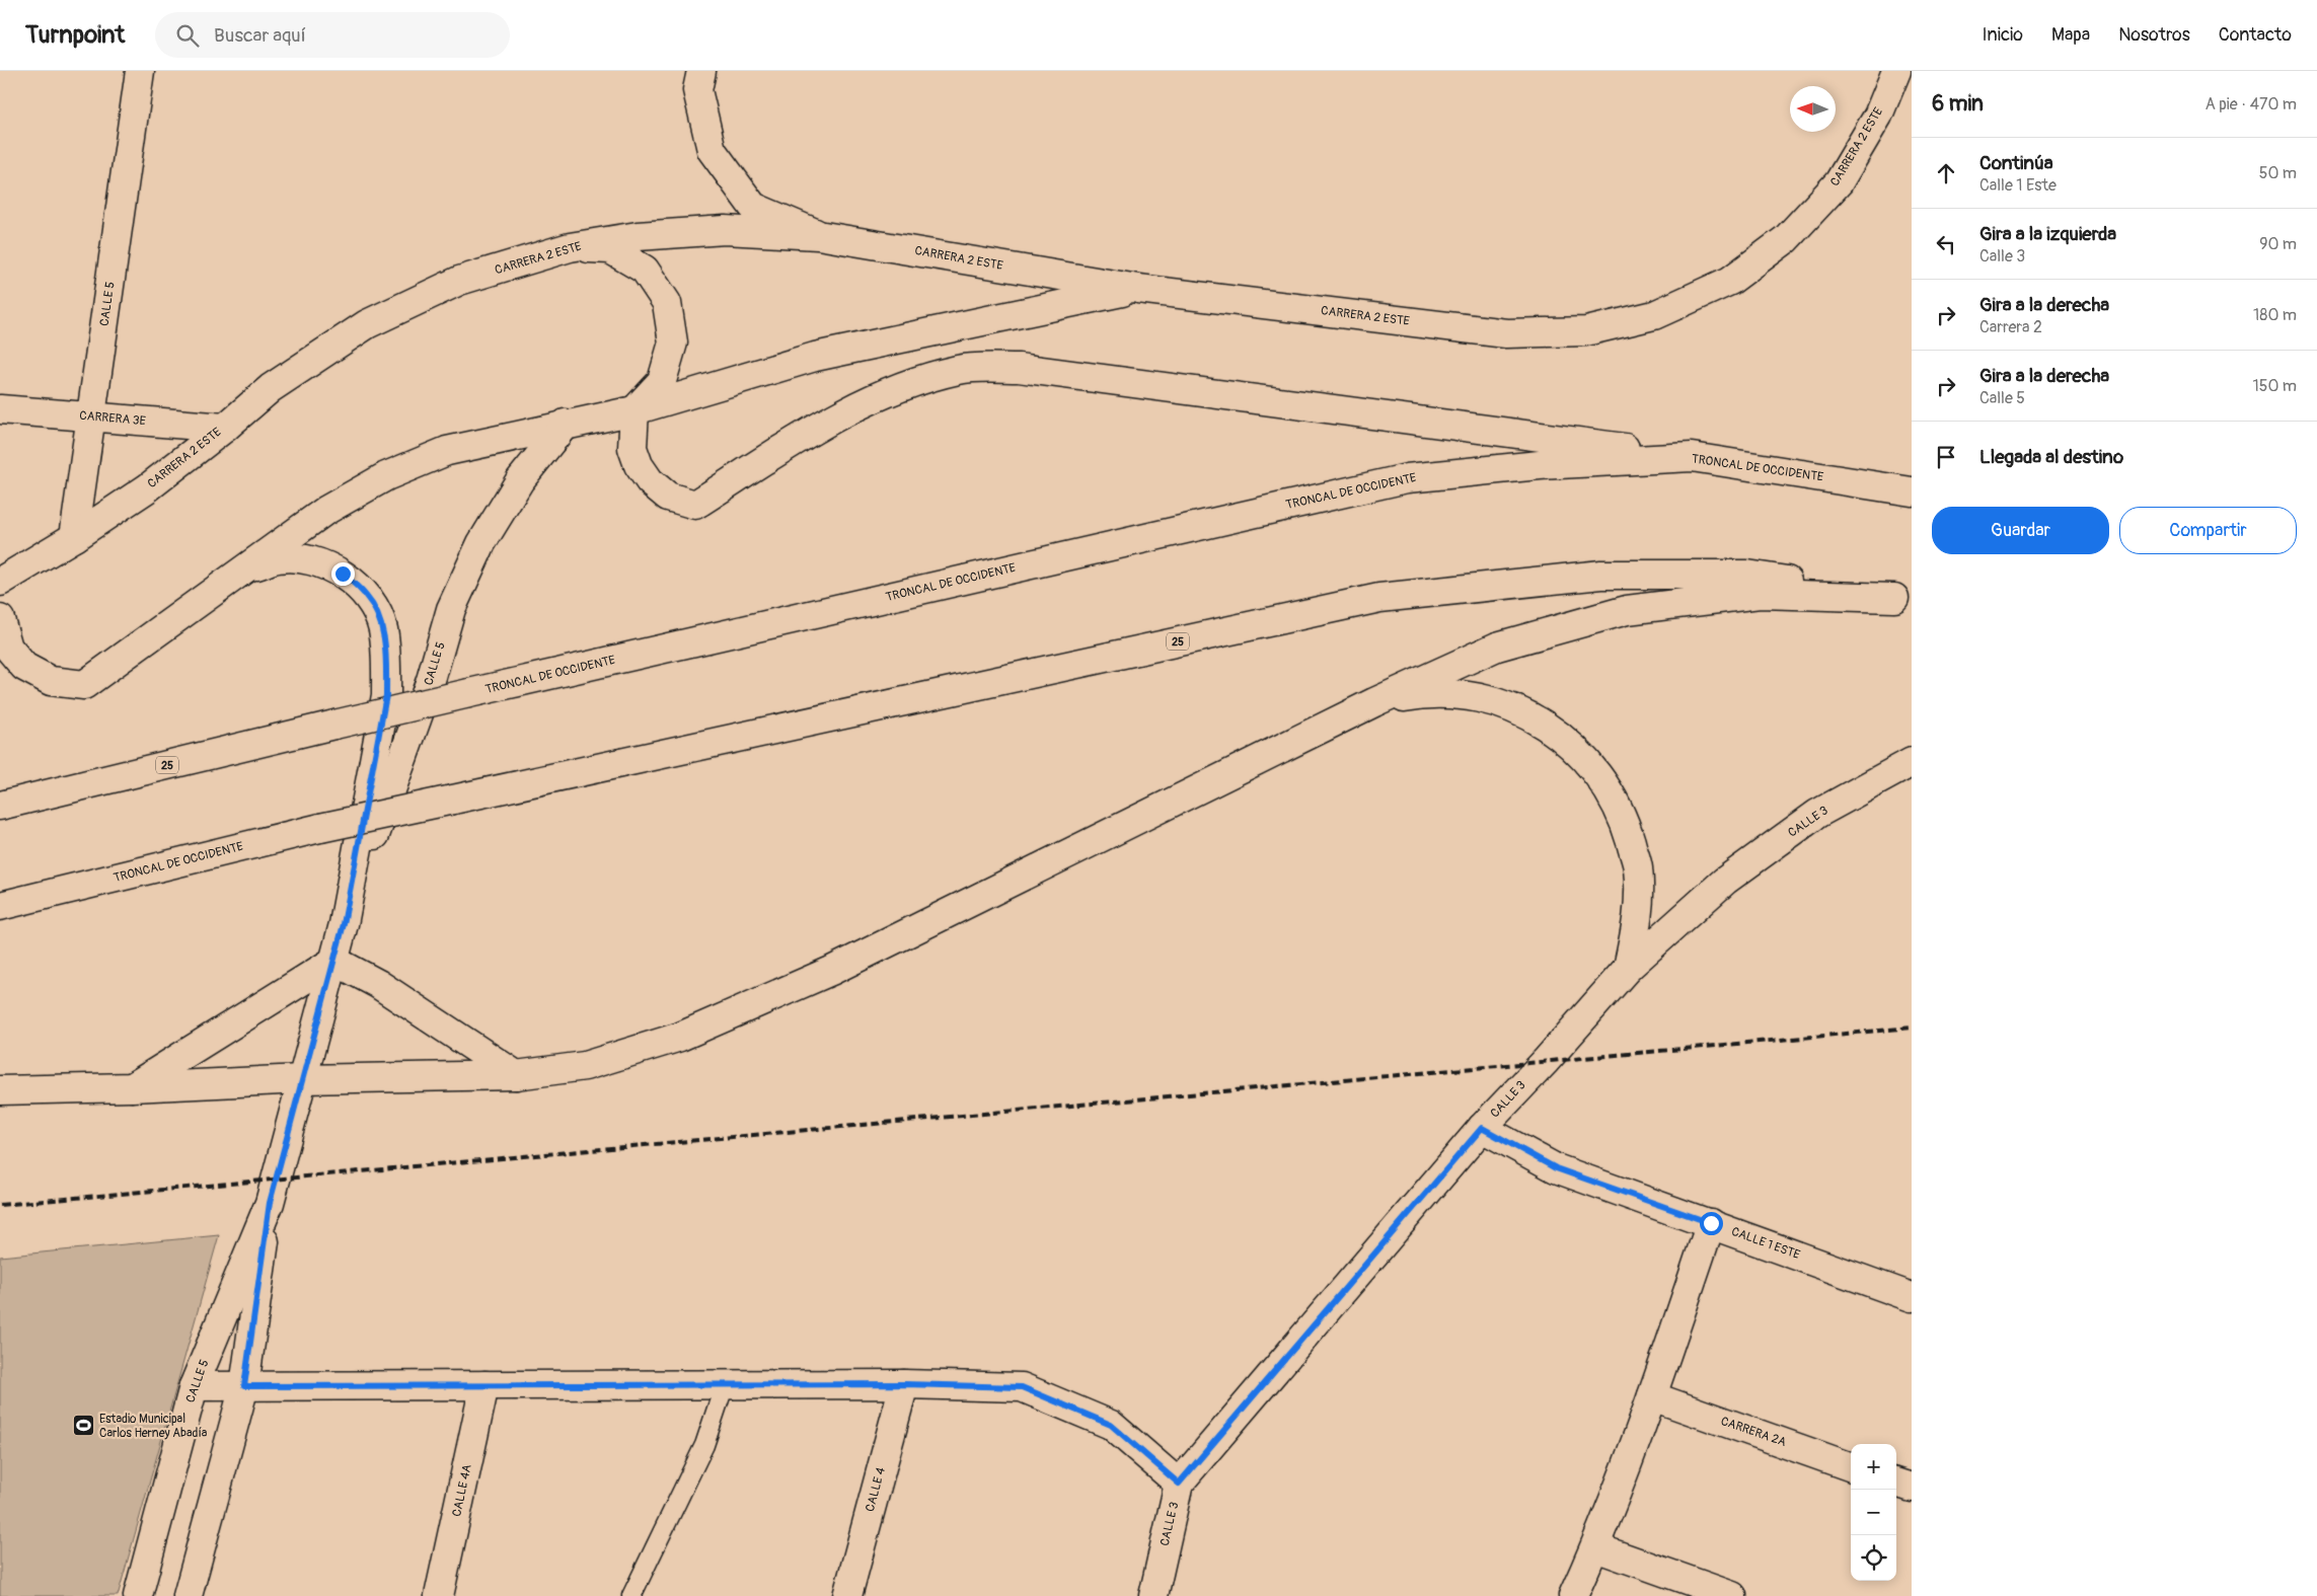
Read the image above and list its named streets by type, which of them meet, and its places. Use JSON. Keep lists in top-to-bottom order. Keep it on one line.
{"streets":{"main road":["CARRERA 2 ESTE","CALLE 5","CARRERA 3E","TRONCAL DE OCCIDENTE","25","CALLE 3","CALLE 1 ESTE","CARRERA 2A","CALLE 4","CALLE 4A"]},"crossings":[["CARRERA 2 ESTE","CALLE 5"],["CARRERA 2 ESTE","CARRERA 3E"],["CALLE 5","CARRERA 3E"],["CALLE 3","CALLE 1 ESTE"]],"places":{"sports":["Estadio Municipal Carlos Herney Abadía"]},"north":"left","page":{"header":"Turnpoint","search":"Buscar aquí","nav":["Inicio","Mapa","Nosotros","Contacto"],"heading":["6 min","A pie · 470 m"],"list":[["Continúa","Calle 1 Este","50 m"],["Gira a la izquierda","Calle 3","90 m"],["Gira a la derecha","Carrera 2","180 m"],["Gira a la derecha","Calle 5","150 m"],"Llegada al destino"],"buttons":["Guardar","Compartir"],"map_buttons":["+","−"]}}
